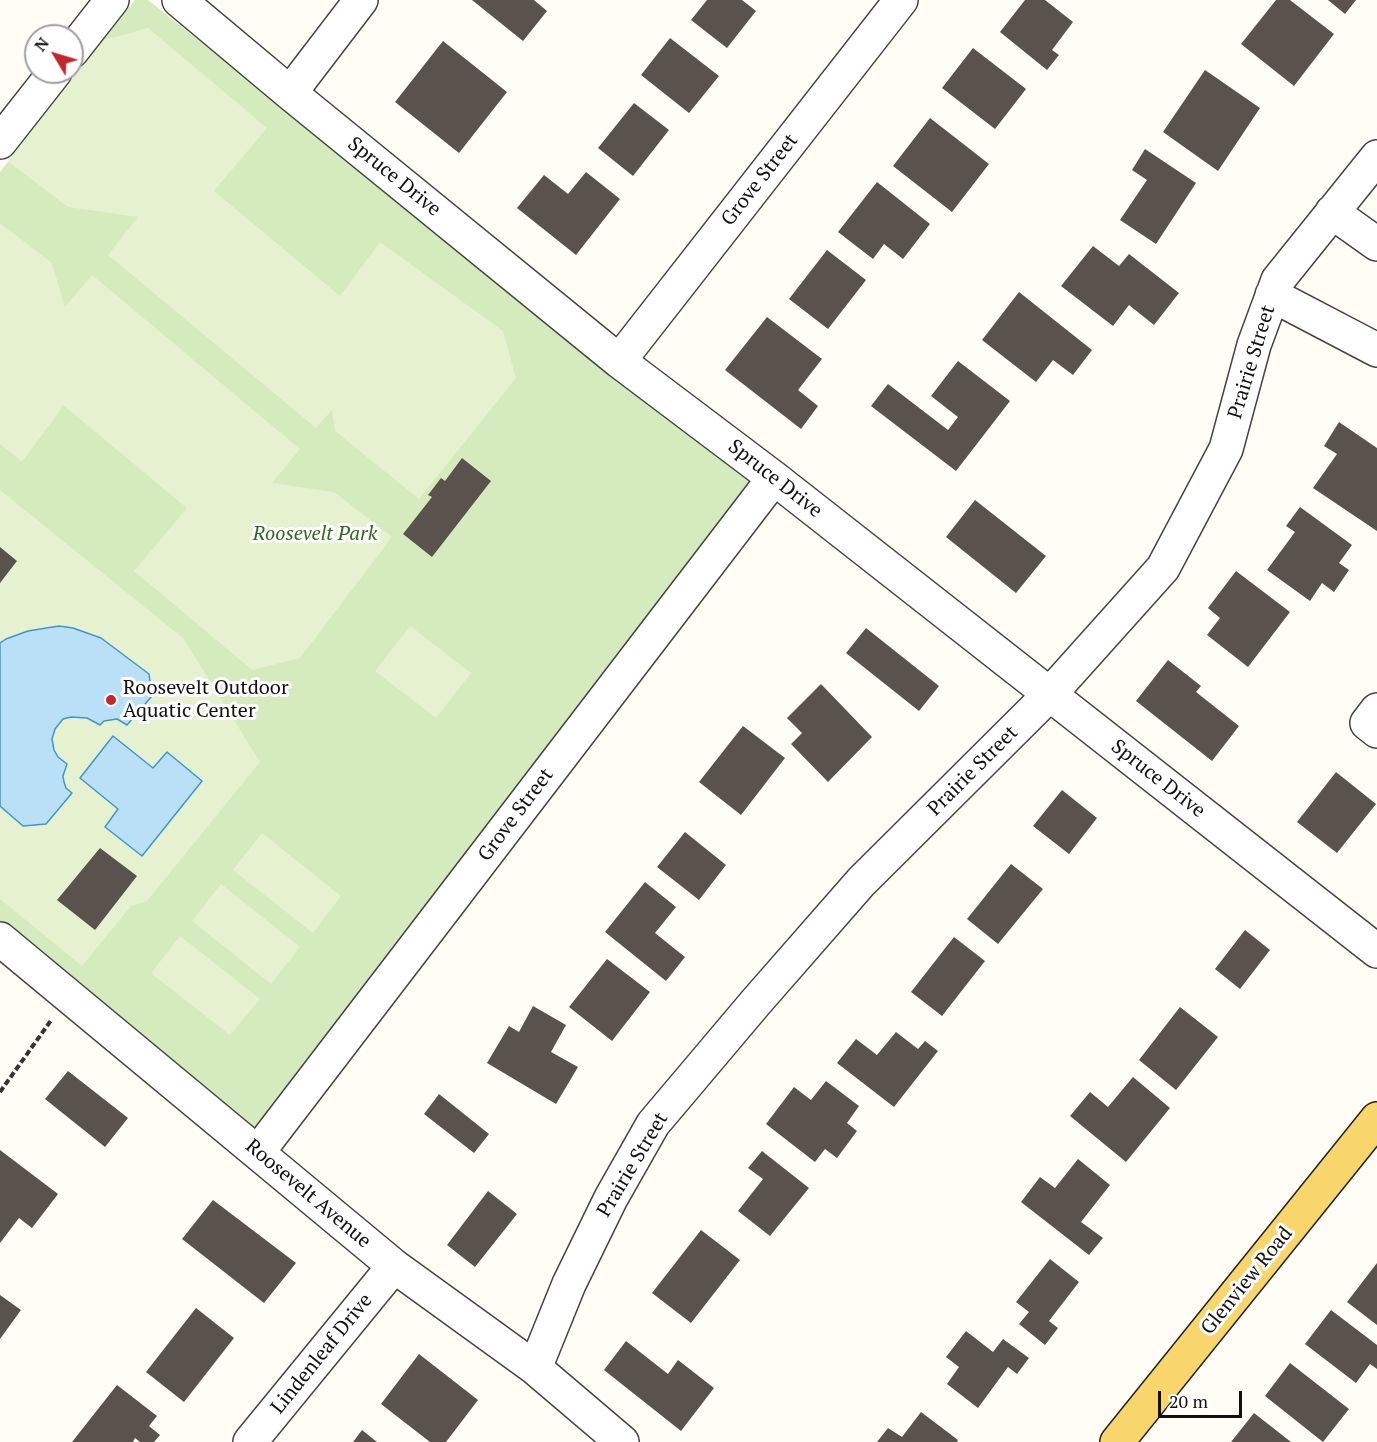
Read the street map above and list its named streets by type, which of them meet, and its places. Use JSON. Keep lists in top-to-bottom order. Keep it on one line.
{"streets":{"main road":["Glenview Road"],"street":["Spruce Drive","Grove Street","Prairie Street","Roosevelt Avenue","Lindenleaf Drive"]},"crossings":[["Spruce Drive","Grove Street"],["Spruce Drive","Prairie Street"],["Grove Street","Roosevelt Avenue"],["Prairie Street","Roosevelt Avenue"],["Roosevelt Avenue","Lindenleaf Drive"]],"parks":["Roosevelt Park"],"places":["Roosevelt Outdoor Aquatic Center"],"scale_bar":"20 m","north":"top left"}
